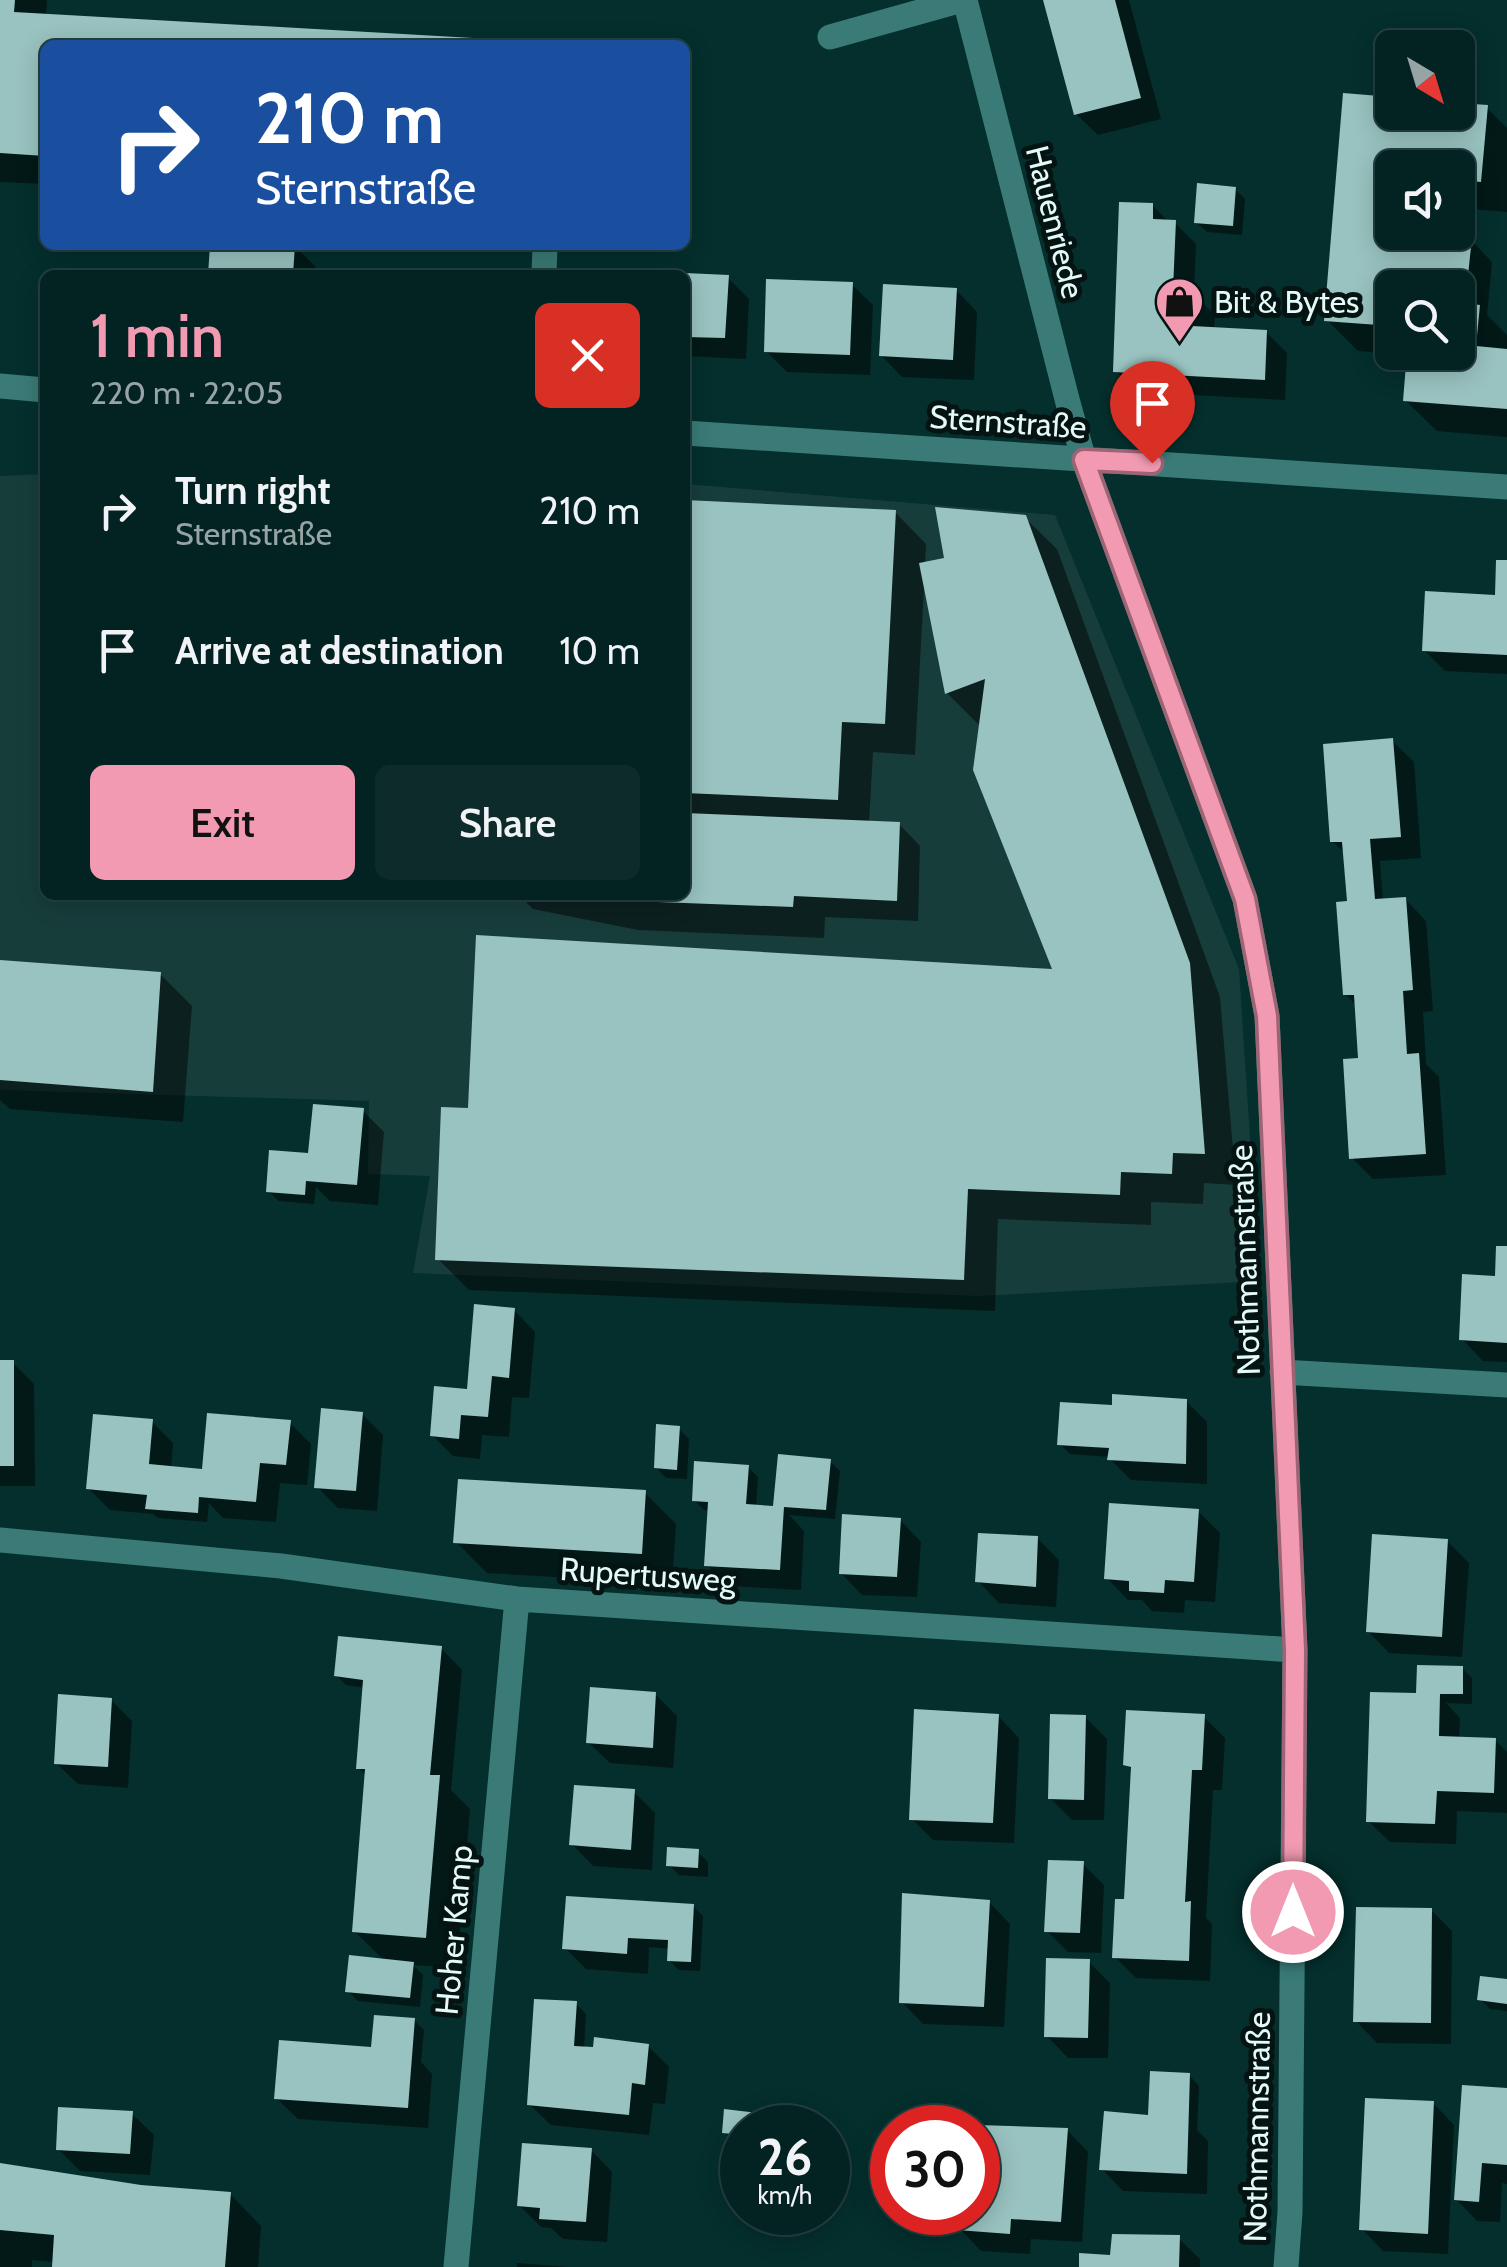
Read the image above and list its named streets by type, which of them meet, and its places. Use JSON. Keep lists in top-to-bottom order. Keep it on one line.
{"streets":{"street":["Hauenriede","Sternstraße","Nothmannstraße","Rupertusweg","Hoher Kamp"]},"crossings":[["Hauenriede","Sternstraße"],["Hauenriede","Nothmannstraße"],["Sternstraße","Nothmannstraße"],["Nothmannstraße","Rupertusweg"],["Rupertusweg","Hoher Kamp"]],"places":{"shop":["Bit & Bytes"]},"north":"bottom right","page":{"turn":["210 m","Sternstraße"],"heading":["1 min","220 m · 22:05"],"list":[{"name":"Turn right","note":"Sternstraße","value":"210 m"},{"name":"Arrive at destination","value":"10 m"}],"buttons":["Exit","Share"],"speed":"26 km/h","limit":"30"}}
